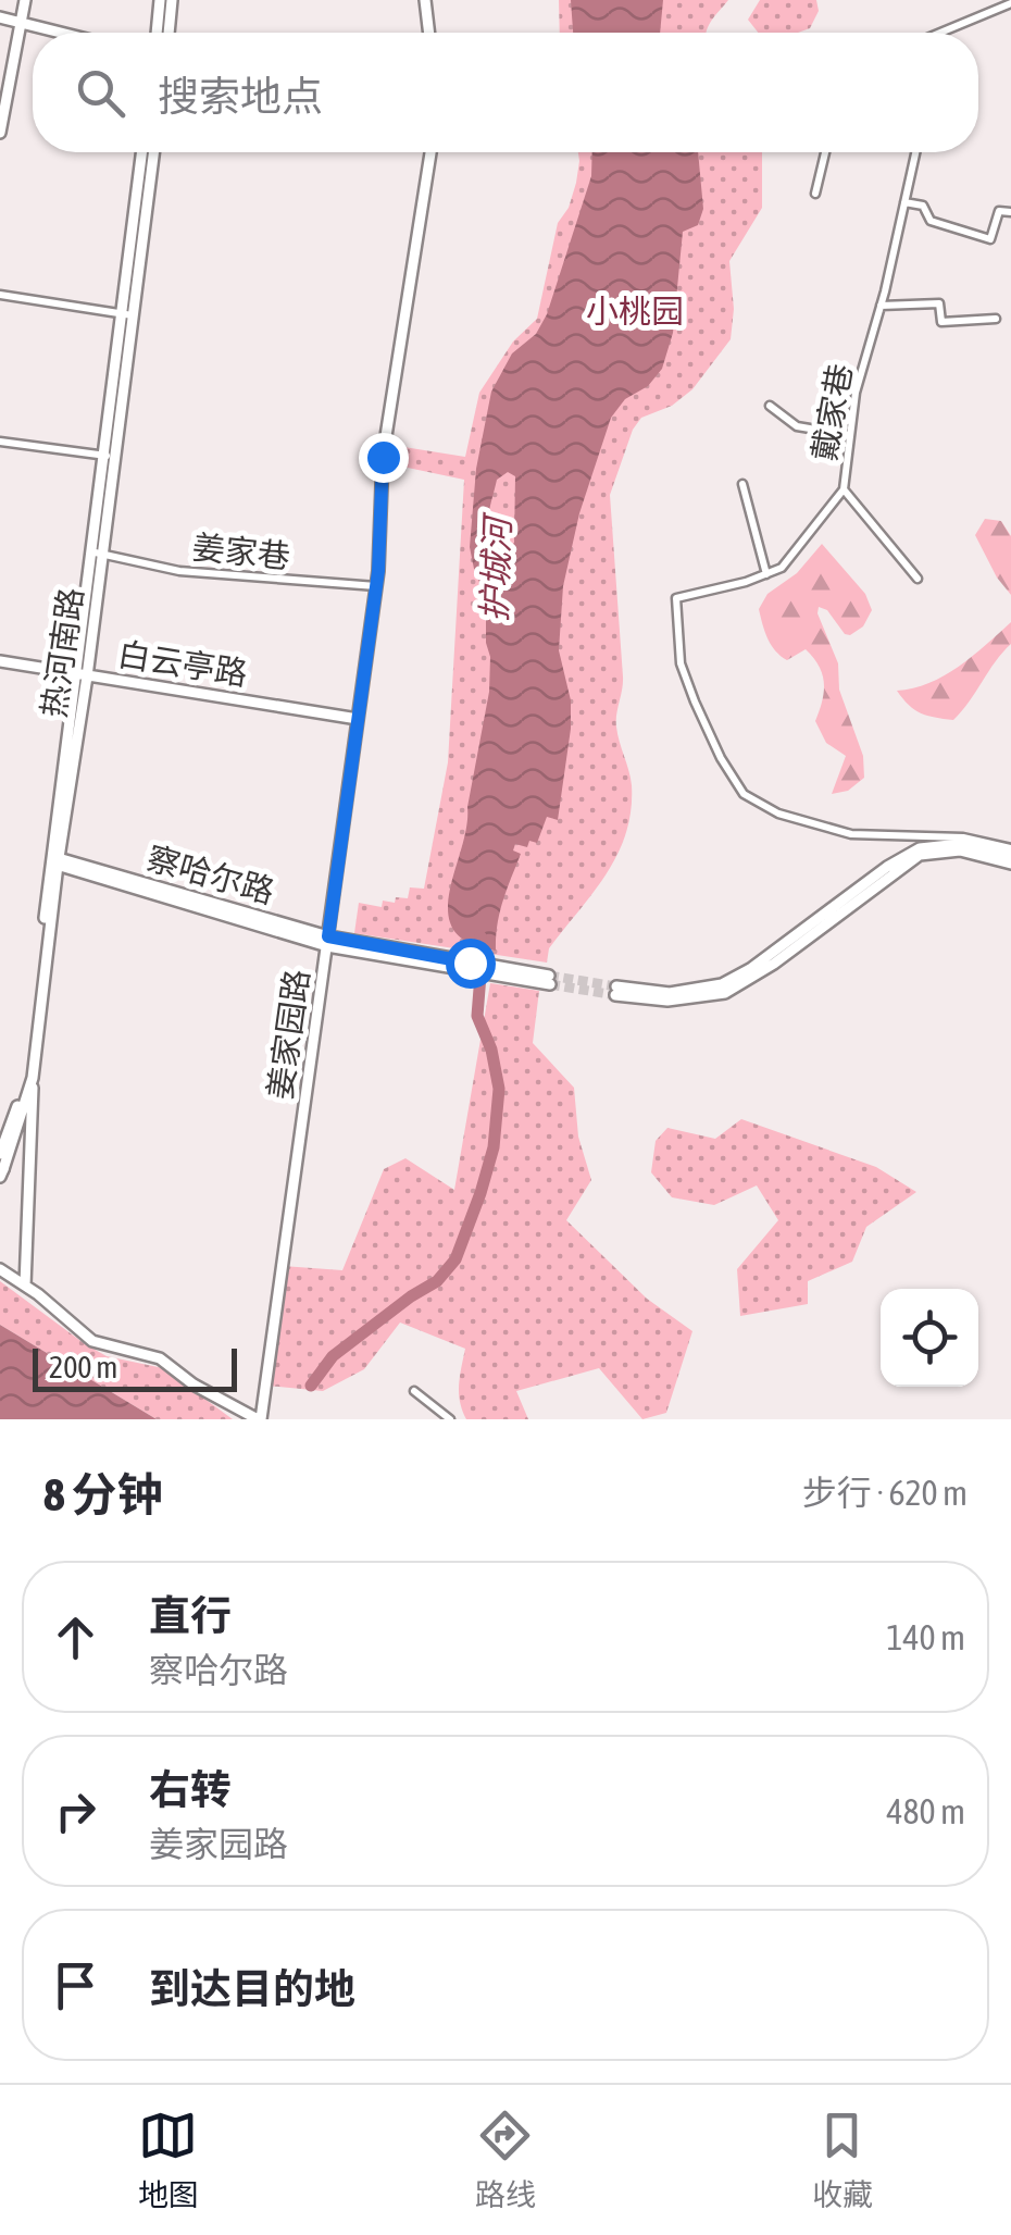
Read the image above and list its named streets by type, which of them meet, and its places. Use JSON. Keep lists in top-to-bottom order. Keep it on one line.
{"streets":{"main road":["热河南路","白云亭路","察哈尔路","姜家园路"],"street":["戴家巷","姜家巷"]},"crossings":[["姜家巷","热河南路"],["姜家巷","姜家园路"],["热河南路","白云亭路"],["热河南路","察哈尔路"],["白云亭路","姜家园路"],["察哈尔路","姜家园路"]],"water":["护城河"],"parks":["小桃园"],"scale_bar":"200 m","page":{"search":"搜索地点","scale":"200 m","heading":["8 分钟","步行 · 620 m"],"list":[["直行","察哈尔路","140 m"],["右转","姜家园路","480 m"],"到达目的地"],"nav":["地图","路线","收藏"]}}
